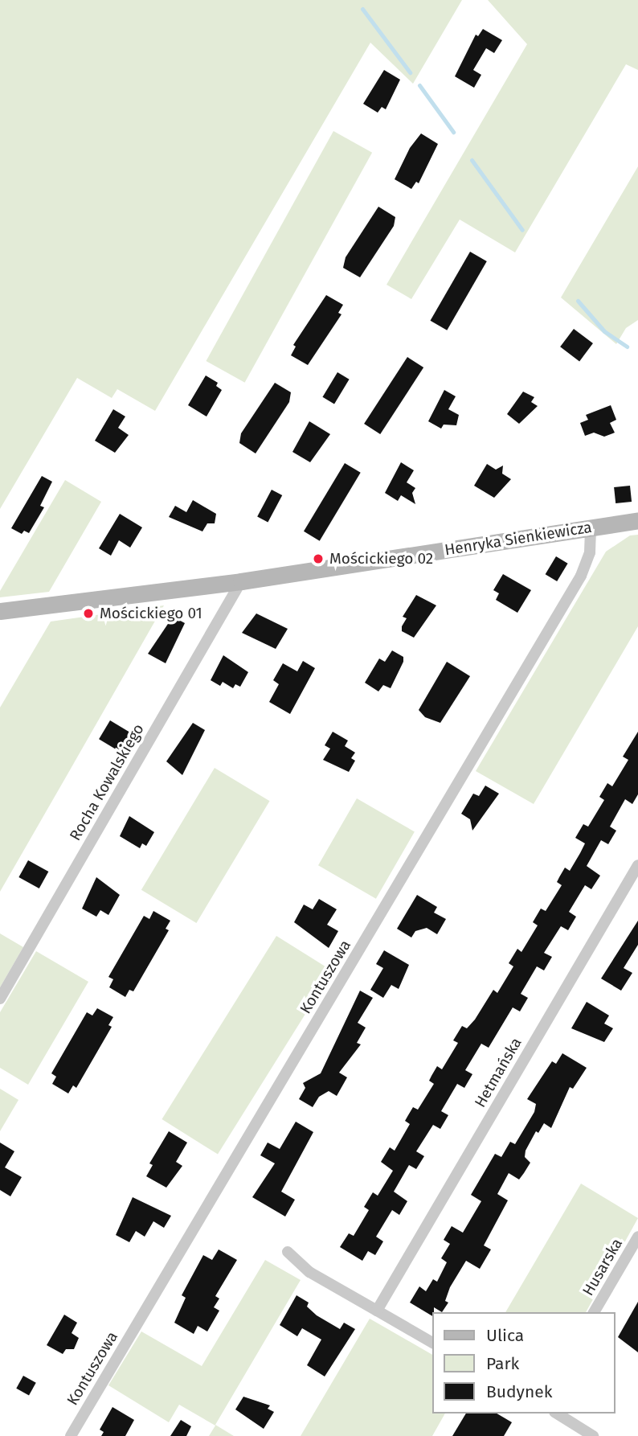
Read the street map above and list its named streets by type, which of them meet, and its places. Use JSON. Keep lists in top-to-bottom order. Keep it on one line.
{"streets":{"street":["Henryka Sienkiewicza","Rocha Kowalskiego","Kontuszowa","Hetmańska","Husarska"]},"crossings":[["Henryka Sienkiewicza","Rocha Kowalskiego"],["Henryka Sienkiewicza","Kontuszowa"]],"places":["Mościckiego 02","Mościckiego 01"],"legend":["Ulica","Park","Budynek"]}
